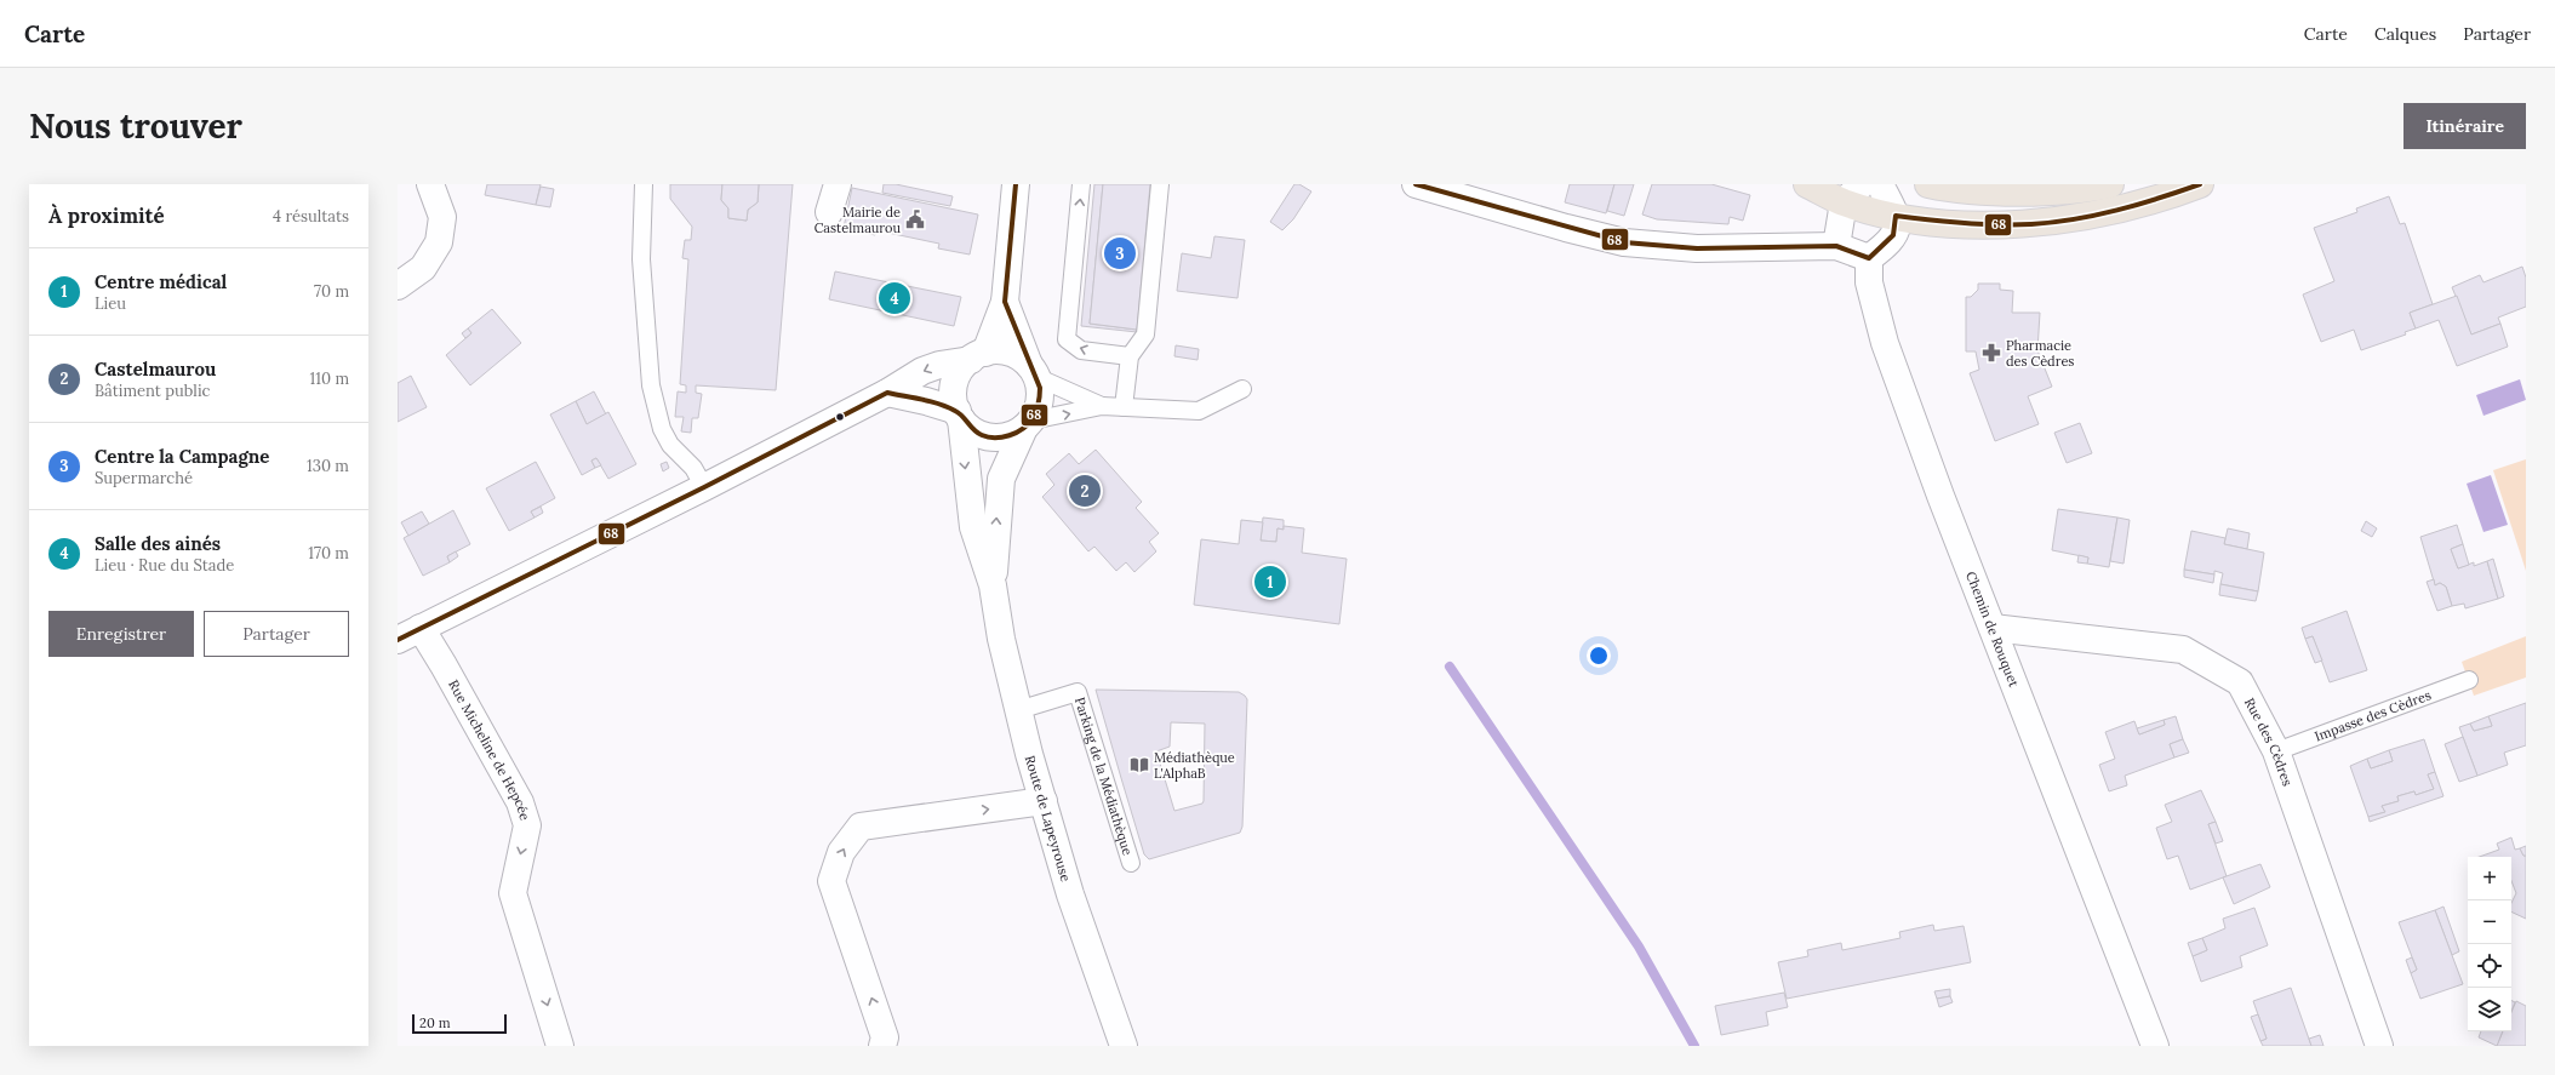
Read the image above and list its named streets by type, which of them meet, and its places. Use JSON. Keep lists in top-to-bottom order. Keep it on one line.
{"streets":{"street":["Chemin de Rouquet","Rue des Cèdres","Rue Micheline de Hepcée","Route de Lapeyrouse"],"lane":["Impasse des Cèdres","Parking de la Médiathèque"]},"crossings":[["Chemin de Rouquet","Rue des Cèdres"],["Impasse des Cèdres","Rue des Cèdres"],["Parking de la Médiathèque","Route de Lapeyrouse"]],"one_way":["Rue Micheline de Hepcée"],"places":{"public building":["Mairie de Castelmaurou"],"pharmacy":["Pharmacie des Cèdres"],"library":["Médiathèque L'AlphaB"]},"lines":["transit line 68"],"scale_bar":"20 m","page":{"header":"Carte","nav":["Carte","Calques","Partager"],"buttons":["Itinéraire",["Enregistrer","Partager"]],"title":"Nous trouver","heading":["À proximité","4 résultats"],"pins":["3","4","2","1"],"list":[{"mark":"1","name":"Centre médical","note":"Lieu","value":"70 m"},{"mark":"2","name":"Castelmaurou","note":"Bâtiment public","value":"110 m"},{"mark":"3","name":"Centre la Campagne","note":"Supermarché","value":"130 m"},{"mark":"4","name":"Salle des ainés","note":"Lieu · Rue du Stade","value":"170 m"}],"map_buttons":["+","−"],"scale":"20 m"}}
